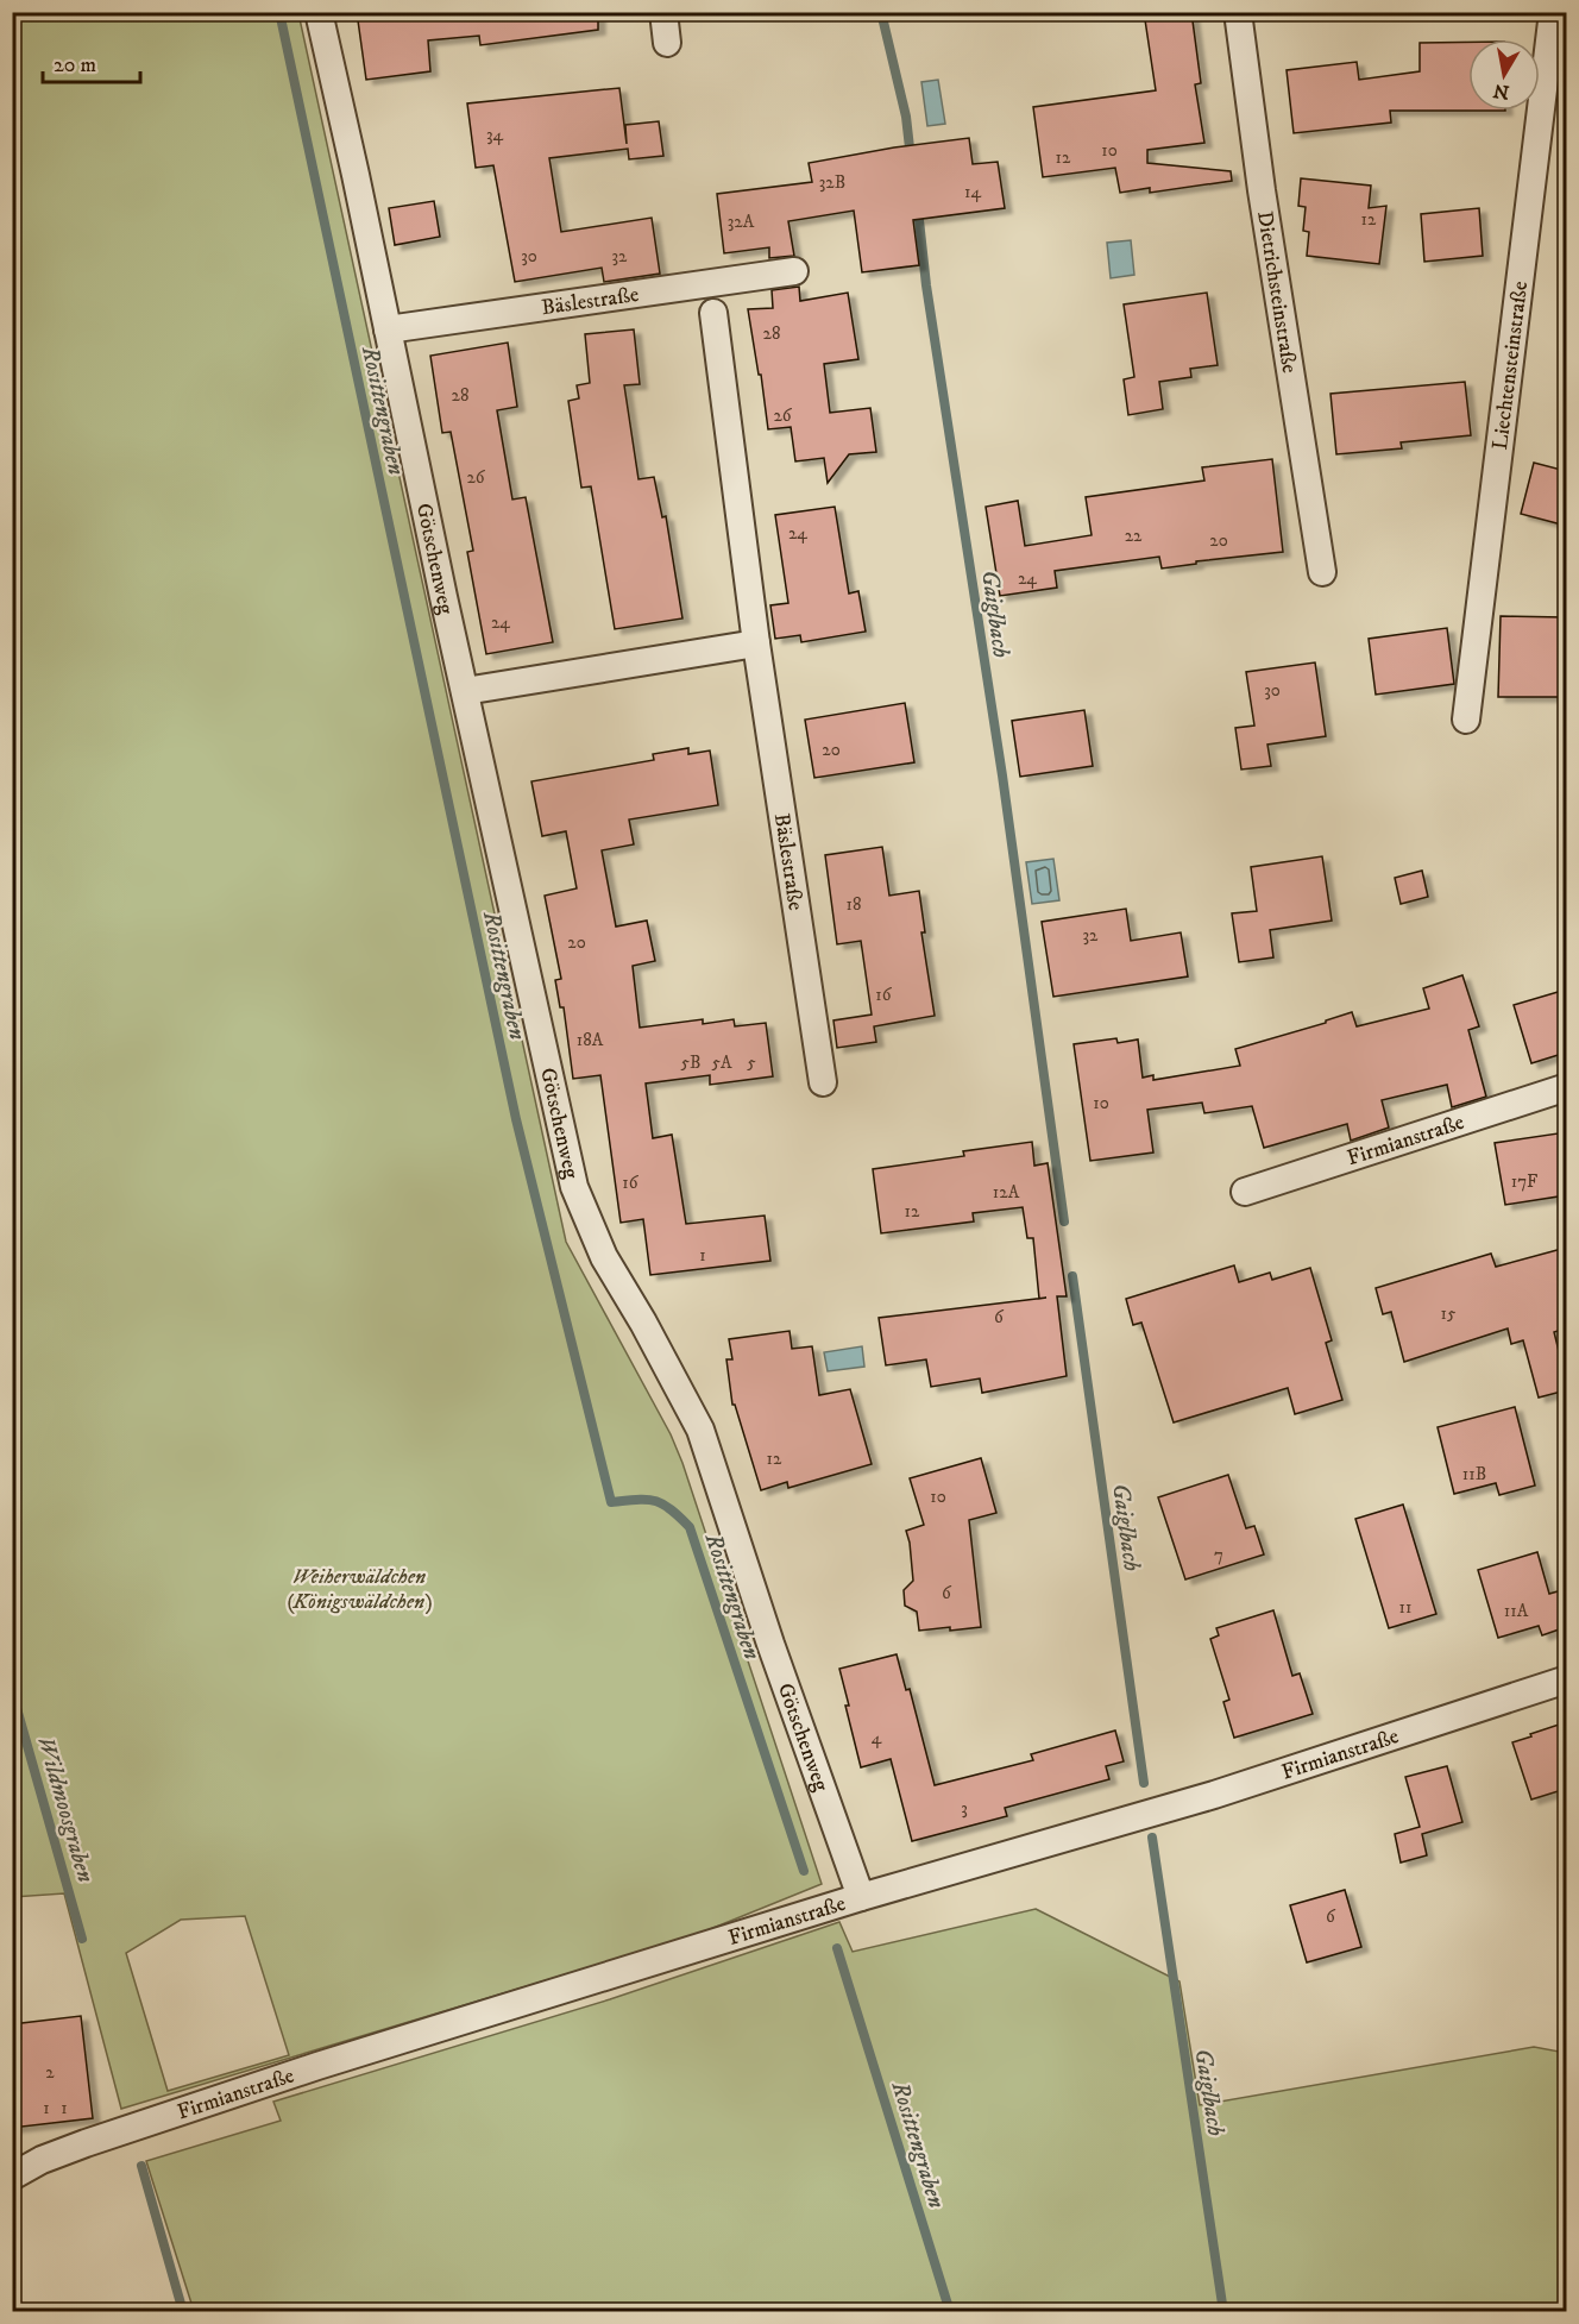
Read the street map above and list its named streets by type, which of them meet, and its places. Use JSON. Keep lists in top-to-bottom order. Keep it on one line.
{"streets":{"street":["Dietrichsteinstraße","Bäslestraße","Liechtensteinstraße","Götschenweg","Firmianstraße"]},"crossings":[["Bäslestraße","Götschenweg"],["Götschenweg","Firmianstraße"]],"water":["Rosittengraben","Gaiglbach","Wildmoosgraben"],"parks":["Weiherwäldchen (Königswäldchen)"],"house_numbers":["34","10","12","32B","14","12","32A","30","32","28","28","26","26","24","22","20","24","24","30","20","18","32","20","16","18A","5B","5A","5","10","17F","16","12A","12","1","15","6","12","11B","10","7","6","11","11A","4","3","6","2","1","1"],"scale_bar":"20 m","north":"bottom"}
